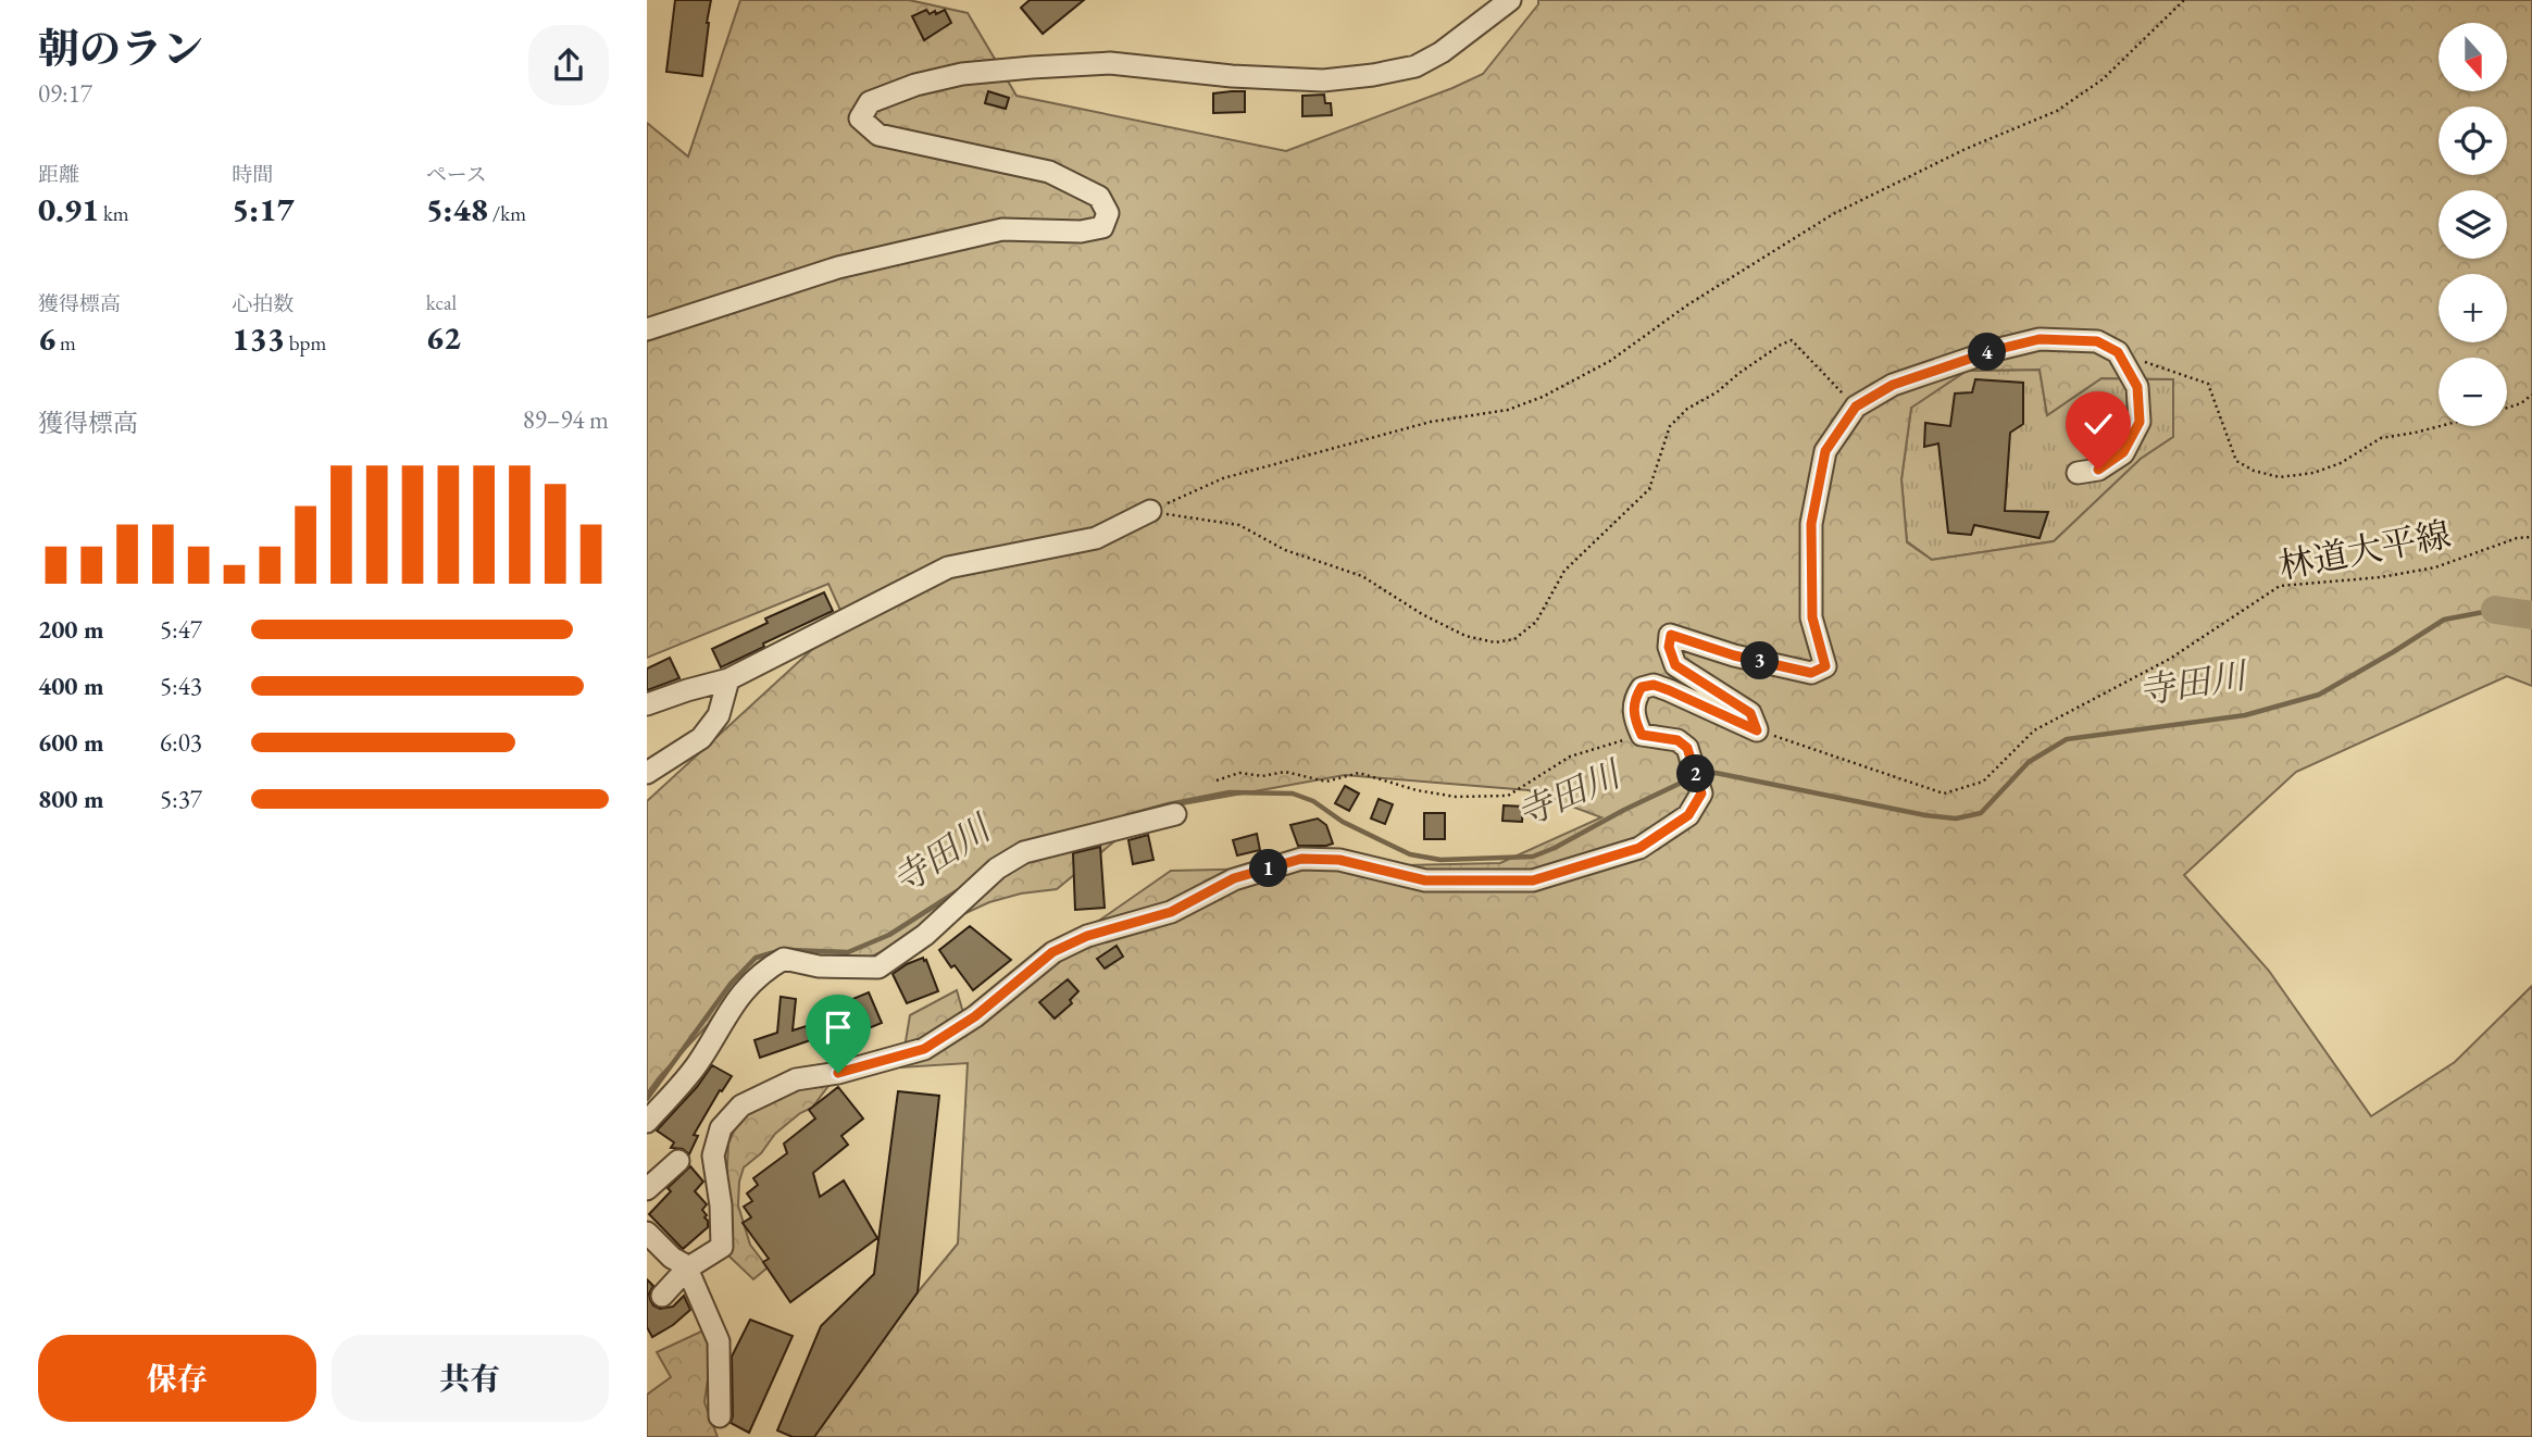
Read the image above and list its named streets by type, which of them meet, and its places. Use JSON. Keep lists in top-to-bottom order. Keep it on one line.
{"streets":{"path":["林道大平線"]},"water":["寺田川"],"north":"bottom","page":{"heading":["朝のラン","09:17"],"map_buttons":["+","−"],"stats":[["距離","0.91 km"],["時間","5:17"],["ペース","5:48 /km"],["獲得標高","6 m"],["心拍数","133 bpm"],["kcal","62"]],"pins":["4","3","2","1"],"chart":["獲得標高","89–94 m"],"list":[{"name":"200 m","note":"5:47"},{"name":"400 m","note":"5:43"},{"name":"600 m","note":"6:03"},{"name":"800 m","note":"5:37"}],"buttons":["保存","共有"]}}
